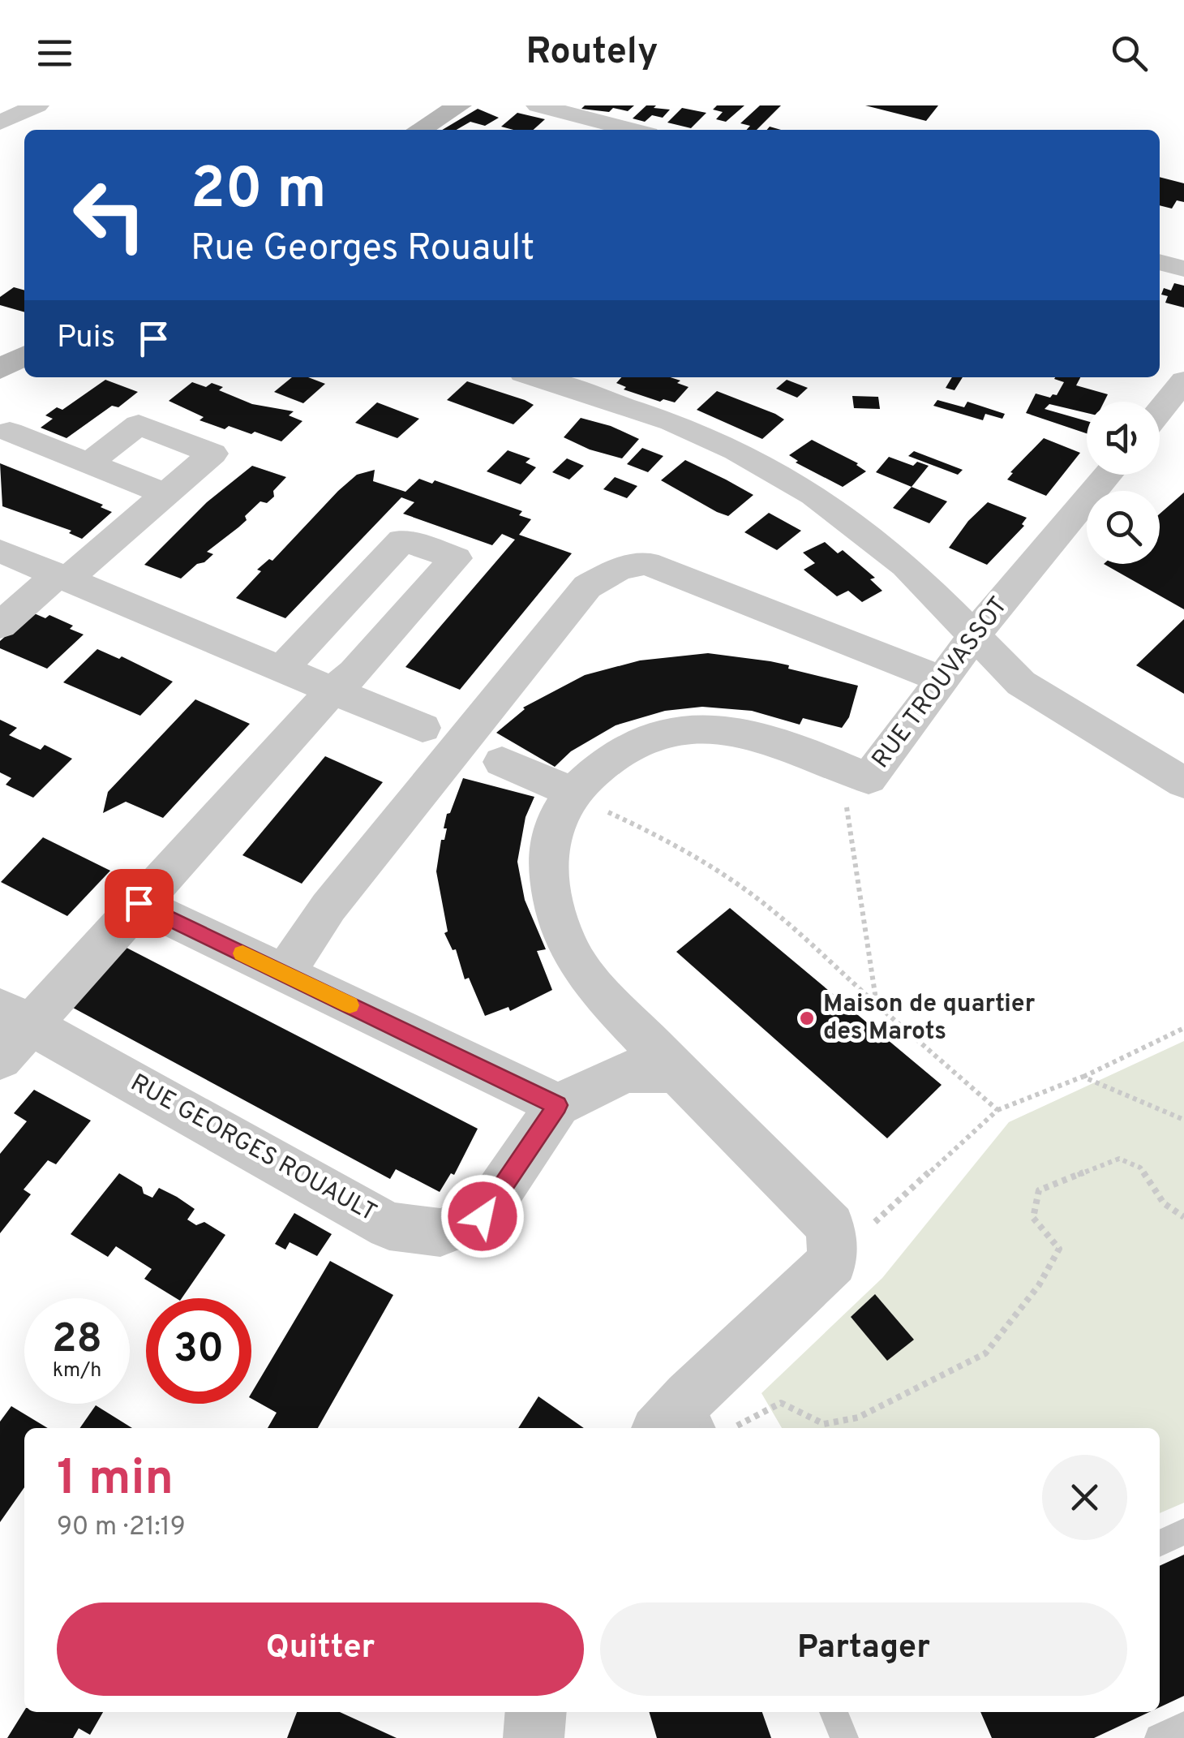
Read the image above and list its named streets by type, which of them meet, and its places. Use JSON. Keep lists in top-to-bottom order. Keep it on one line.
{"streets":{"street":["RUE TROUVASSOT","RUE GEORGES ROUAULT"]},"crossings":[["RUE TROUVASSOT","RUE GEORGES ROUAULT"]],"places":["Maison de quartier des Marots"],"page":{"header":"Routely","turn":["20 m","Rue Georges Rouault"],"then":"Puis","speed":"28 km/h","limit":"30","heading":["1 min","90 m · 21:19"],"buttons":["Quitter","Partager"]}}
